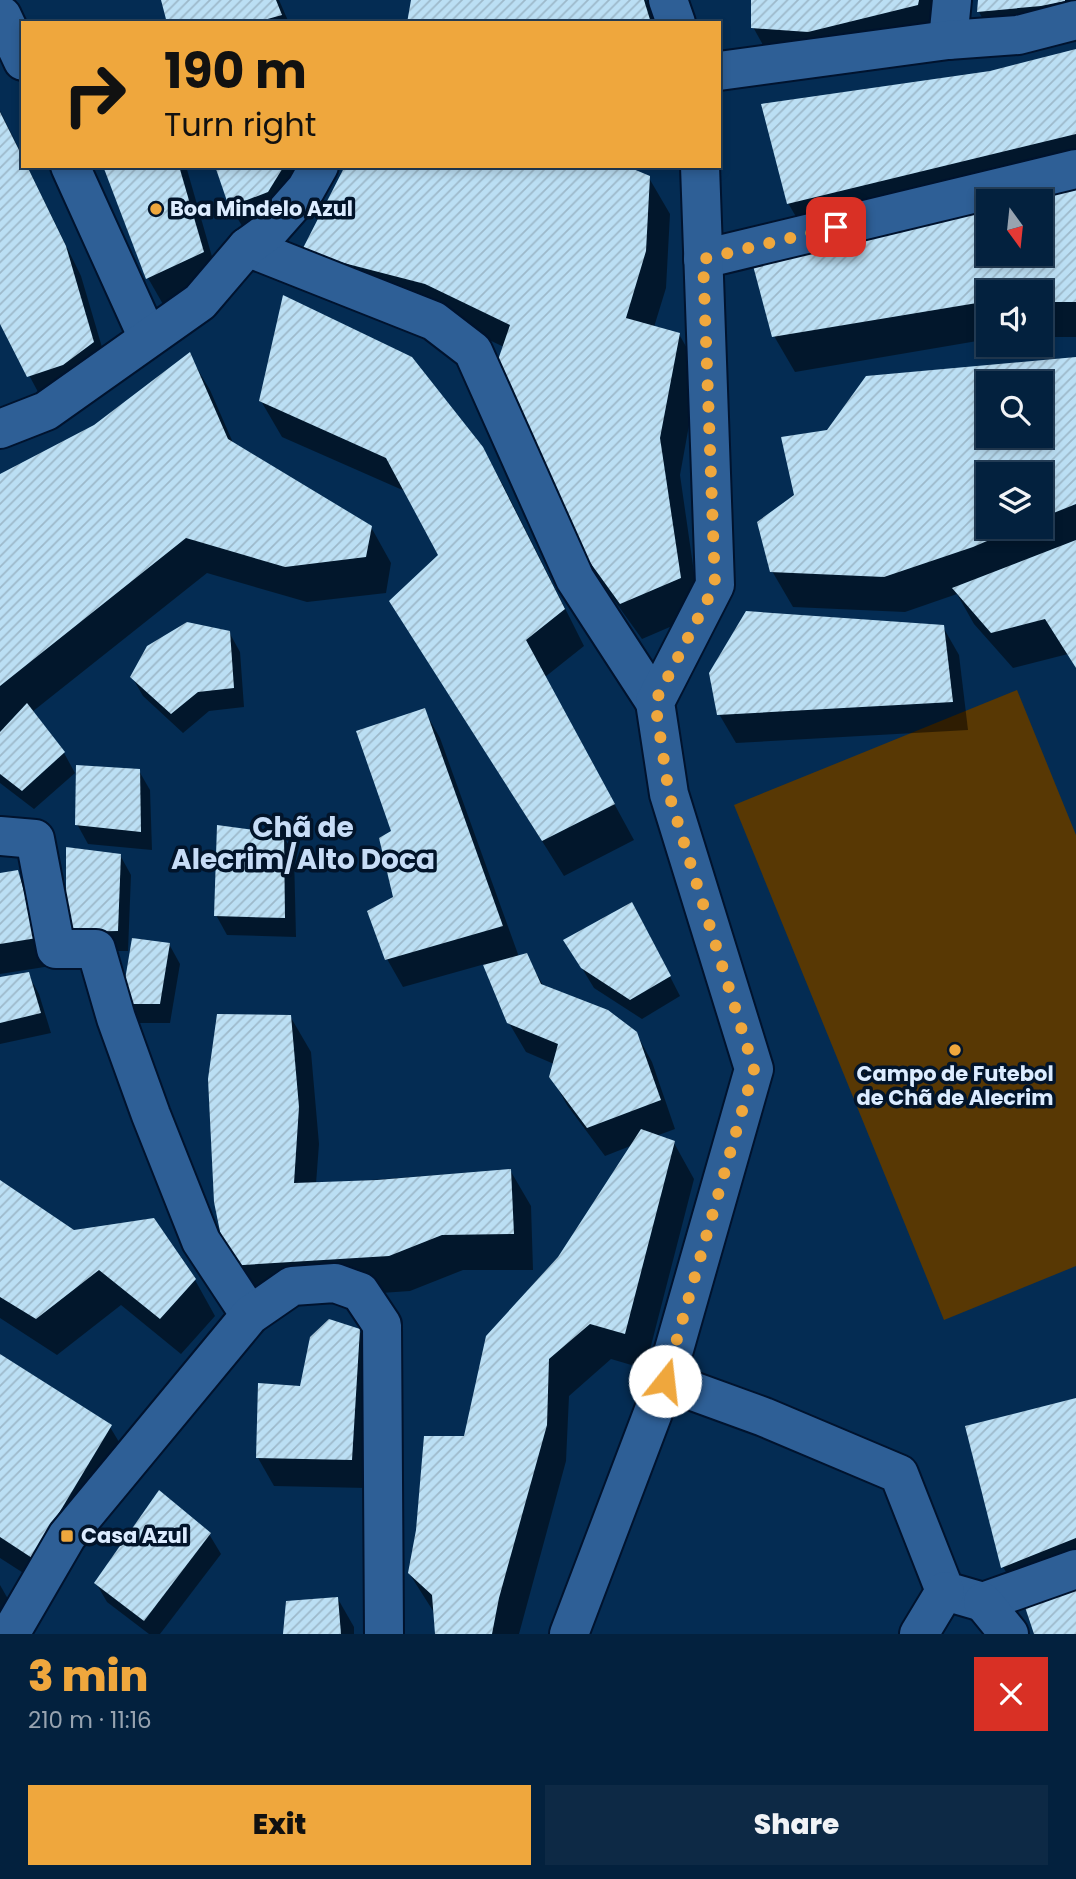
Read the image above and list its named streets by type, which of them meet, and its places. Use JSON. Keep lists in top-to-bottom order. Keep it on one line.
{"districts":["Chã de Alecrim/Alto Doca"],"places":{"other":["Boa Mindelo Azul","Campo de Futebol de Chã de Alecrim"],"transit":["Casa Azul"]},"north":"bottom","page":{"turn":["190 m","Turn right"],"heading":["3 min","210 m · 11:16"],"buttons":["Exit","Share"]}}
